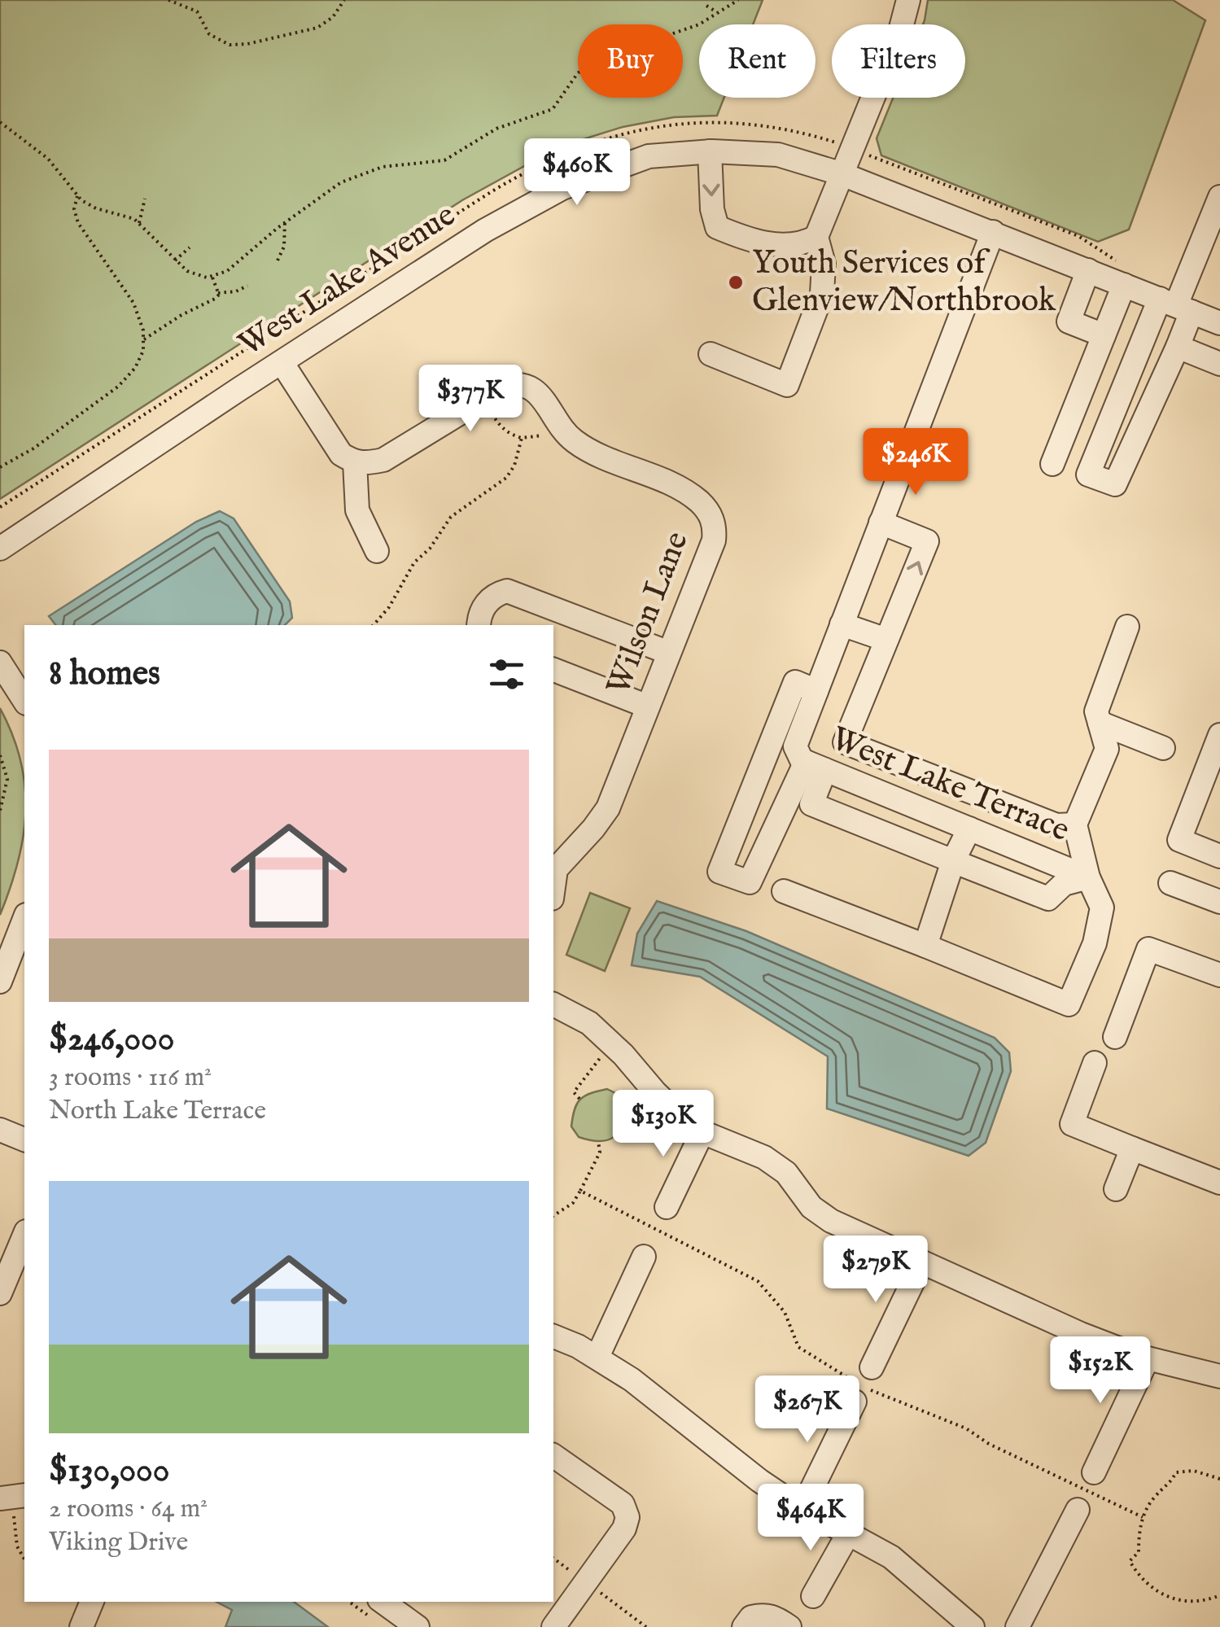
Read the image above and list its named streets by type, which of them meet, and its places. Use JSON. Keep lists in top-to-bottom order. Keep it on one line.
{"streets":{"street":["West Lake Avenue","Wilson Lane","West Lake Terrace"]},"places":["Youth Services of Glenview/Northbrook"],"page":{"chip":["Buy","Rent","Filters"],"price":["$460K","$377K","$246K","$130K","$279K","$152K","$267K","$464K"],"heading":"8 homes","list":[{"name":"$246,000","note":"3 rooms · 116 m² · North Lake Terrace"},{"name":"$130,000","note":"2 rooms · 64 m² · Viking Drive"}]}}
